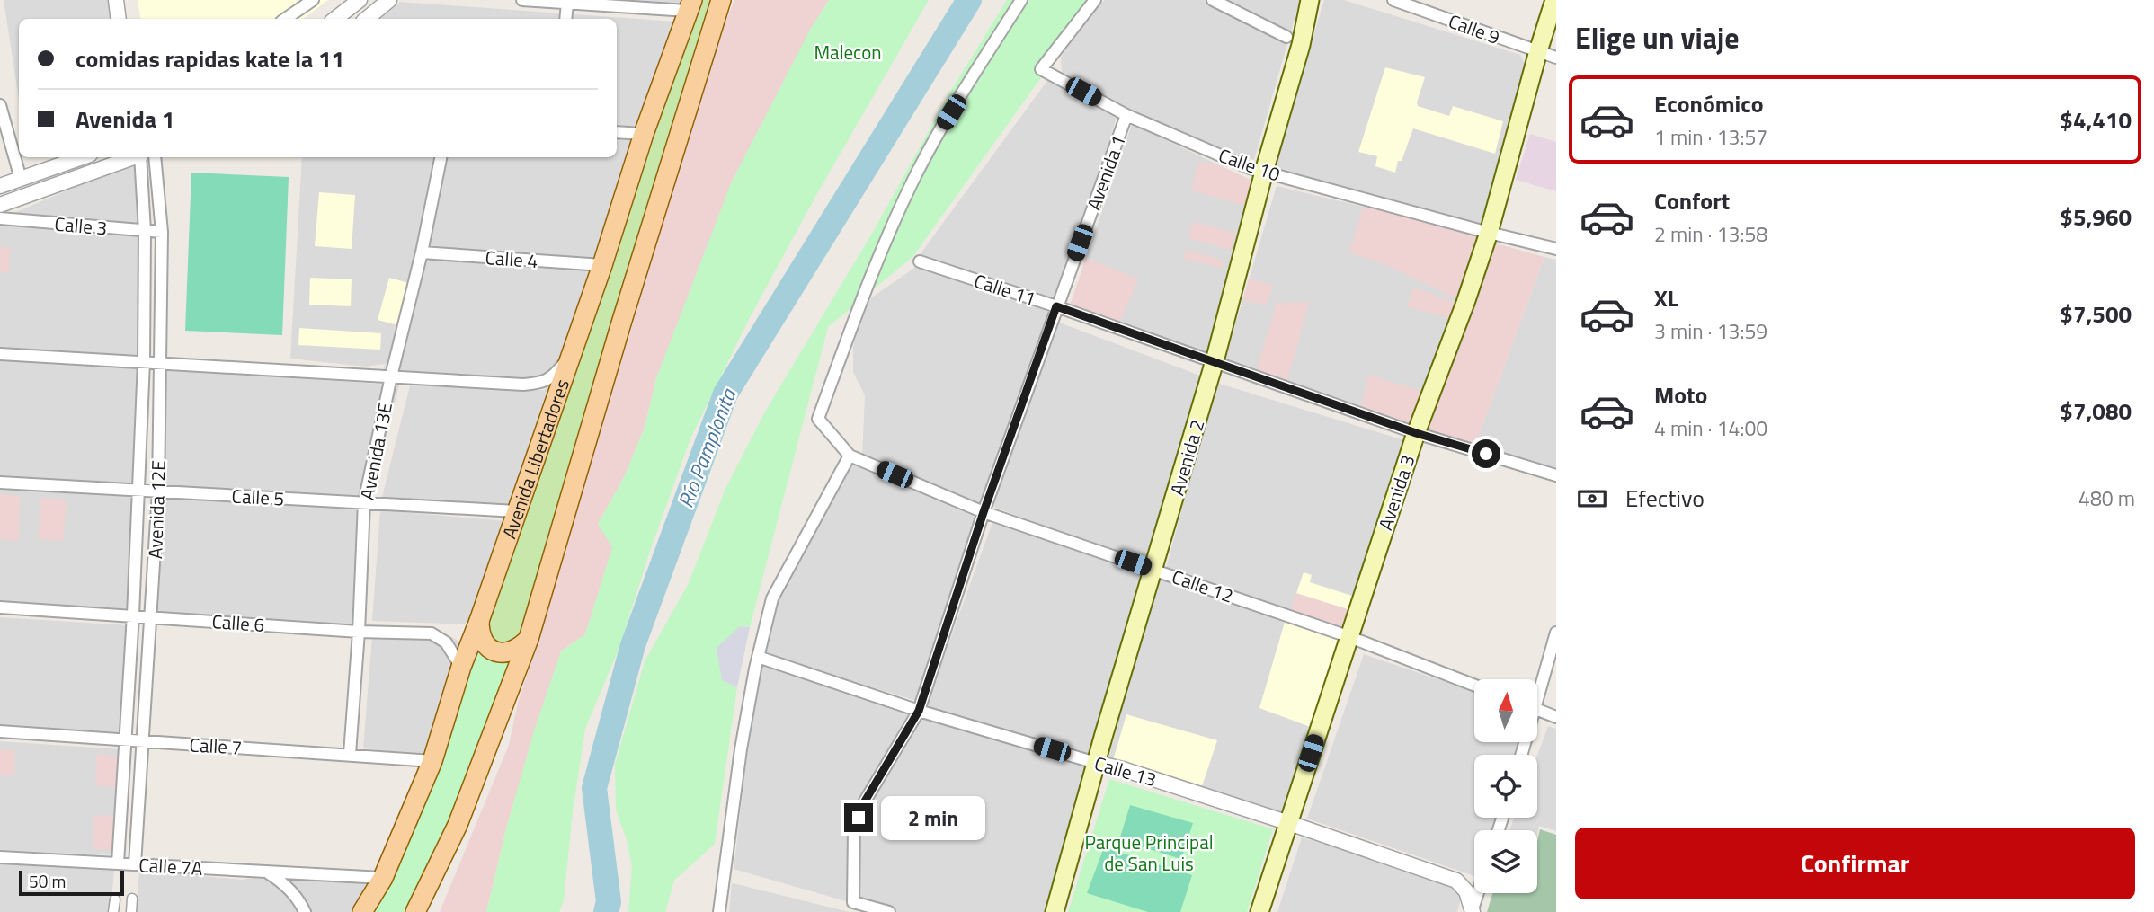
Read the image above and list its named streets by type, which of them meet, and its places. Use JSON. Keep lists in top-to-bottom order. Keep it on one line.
{"streets":{"main road":["Avenida 2","Avenida Libertadores","Avenida 3"],"street":["Calle 9","Calle 10","Avenida 1","Calle 3","Calle 4","Calle 11","Avenida 13E","Calle 5","Avenida 12E","Calle 12","Calle 6","Calle 7","Calle 13","Calle 7A"]},"crossings":[["Calle 9","Avenida 3"],["Calle 10","Avenida 1"],["Calle 10","Avenida 2"],["Calle 10","Avenida 3"],["Avenida 1","Calle 11"],["Avenida 1","Calle 12"],["Avenida 1","Calle 13"],["Calle 3","Avenida 12E"],["Calle 4","Avenida 13E"],["Calle 4","Avenida Libertadores"],["Calle 11","Avenida 2"],["Calle 11","Avenida 3"],["Avenida 13E","Calle 5"],["Avenida 13E","Calle 6"],["Avenida 13E","Calle 7"],["Avenida 2","Calle 12"],["Avenida 2","Calle 13"],["Avenida Libertadores","Calle 5"],["Avenida Libertadores","Calle 6"],["Avenida Libertadores","Calle 7"],["Avenida Libertadores","Calle 7A"],["Avenida 3","Calle 12"],["Avenida 3","Calle 13"],["Calle 5","Avenida 12E"],["Avenida 12E","Calle 6"],["Avenida 12E","Calle 7"],["Avenida 12E","Calle 7A"]],"water":["Río Pamplonita"],"parks":["Malecon","Parque Principal de San Luis"],"scale_bar":"50 m","north":"top","page":{"heading":"Elige un viaje","banner":["comidas rapidas kate la 11","Avenida 1"],"list":[{"name":"Económico","note":"1 min · 13:57","value":"$4,410"},{"name":"Confort","note":"2 min · 13:58","value":"$5,960"},{"name":"XL","note":"3 min · 13:59","value":"$7,500"},{"name":"Moto","note":"4 min · 14:00","value":"$7,080"}],"pay":["Efectivo","480 m"],"bubble":"2 min","buttons":"Confirmar","scale":"50 m"}}
